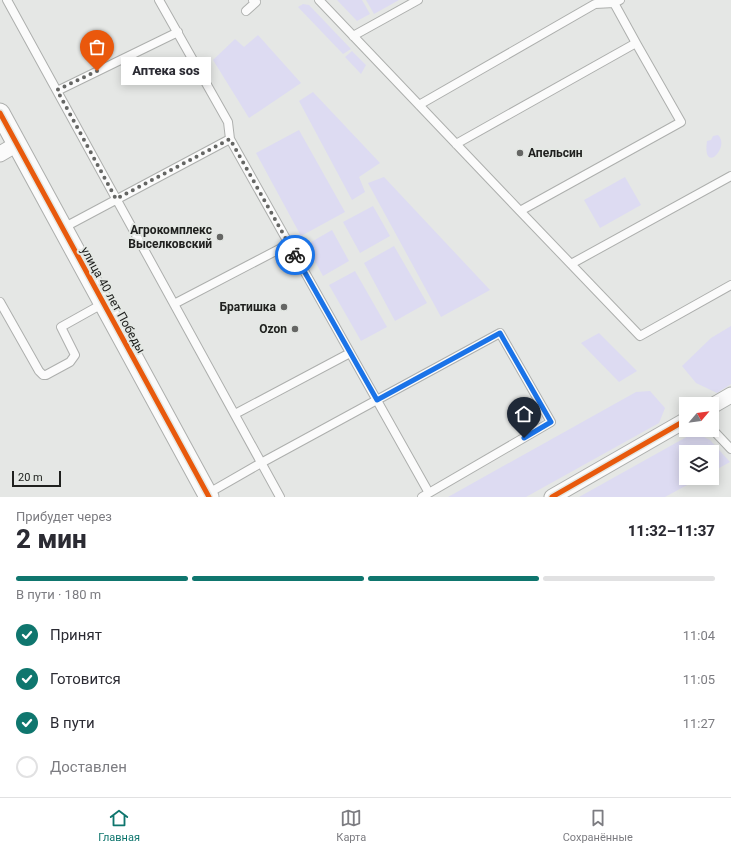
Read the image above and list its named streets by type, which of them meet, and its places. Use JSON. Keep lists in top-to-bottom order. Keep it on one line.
{"streets":{"street":["улица 40 лет Победы"]},"places":["Аптека sos","Апельсин","Агрокомплекс Выселковский","Братишка","Ozon"],"scale_bar":"20 m","north":"top right","page":{"bubble":"Аптека sos","scale":"20 m","heading":["2 мин","Прибудет через","11:32–11:37"],"bar":"В пути · 180 m","list":[["Принят","11:04"],["Готовится","11:05"],["В пути","11:27"],"Доставлен"],"tabs":["Главная","Карта","Сохранённые"]}}
